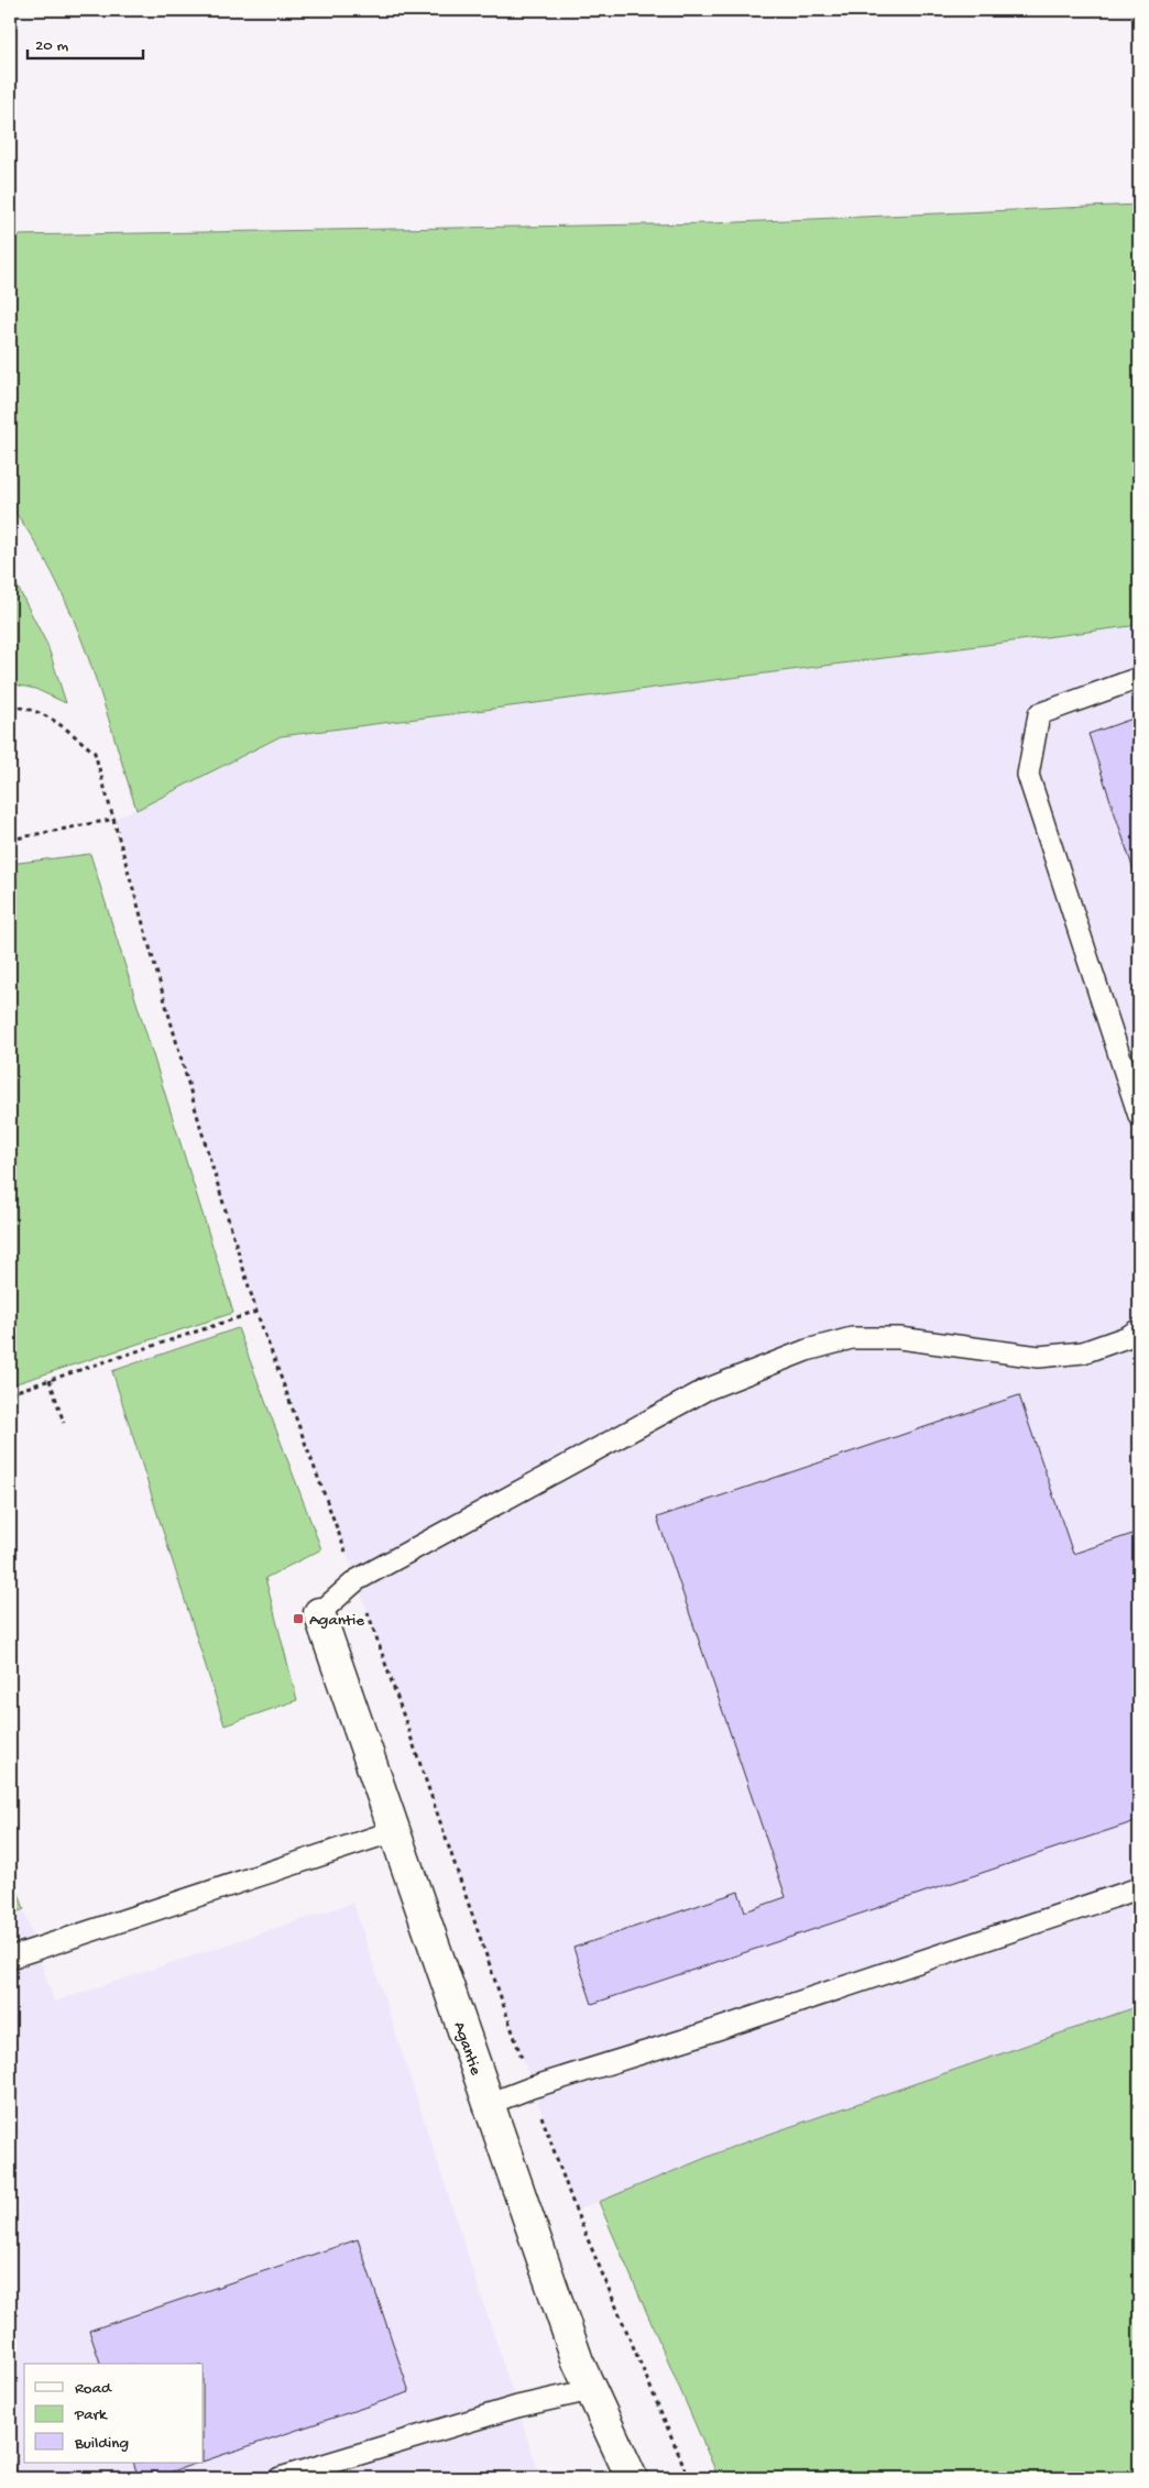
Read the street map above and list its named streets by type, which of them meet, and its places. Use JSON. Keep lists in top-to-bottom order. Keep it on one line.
{"streets":{"street":["Agantie"]},"places":{"transit":["Agantie"]},"legend":["Road","Park","Building"],"scale_bar":"20 m"}
